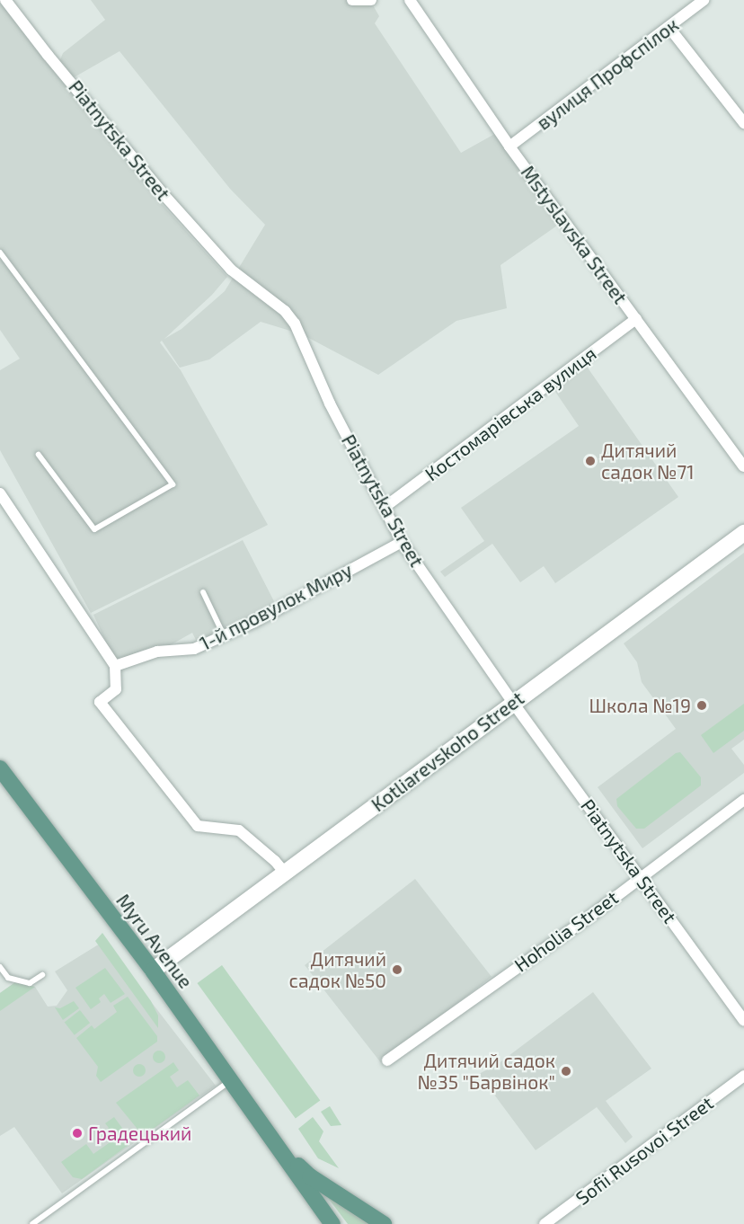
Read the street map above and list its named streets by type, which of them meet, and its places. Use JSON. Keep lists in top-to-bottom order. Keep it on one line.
{"streets":{"main road":["Myru Avenue"],"street":["вулиця Профспілок","Piatnytska Street","Mstyslavska Street","Костомарівська вулиця","1-й провулок Миру","Kotliarevskoho Street","Hoholia Street","Sofii Rusovoi Street"]},"crossings":[["вулиця Профспілок","Mstyslavska Street"],["Piatnytska Street","Костомарівська вулиця"],["Piatnytska Street","1-й провулок Миру"],["Piatnytska Street","Kotliarevskoho Street"],["Piatnytska Street","Hoholia Street"],["Mstyslavska Street","Костомарівська вулиця"],["Kotliarevskoho Street","Myru Avenue"]],"places":["Дитячий садок №71","Школа №19","Дитячий садок №50","Дитячий садок №35 \"Барвінок\"","Градецький"]}
